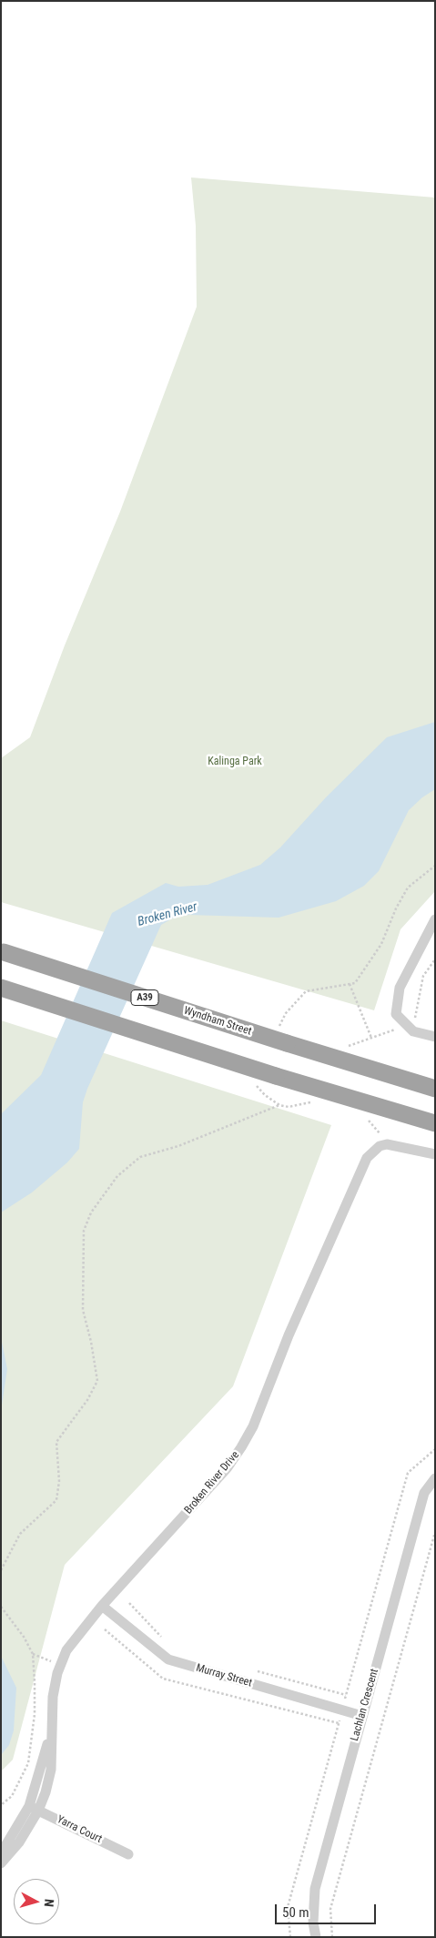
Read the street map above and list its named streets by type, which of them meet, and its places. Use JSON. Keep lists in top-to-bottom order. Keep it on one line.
{"streets":{"highway":["A39","Wyndham Street"],"street":["Broken River Drive","Murray Street","Lachlan Crescent","Yarra Court"]},"crossings":[["Broken River Drive","Murray Street"],["Broken River Drive","Yarra Court"],["Murray Street","Lachlan Crescent"]],"water":["Broken River"],"parks":["Kalinga Park"],"scale_bar":"50 m","north":"right"}
